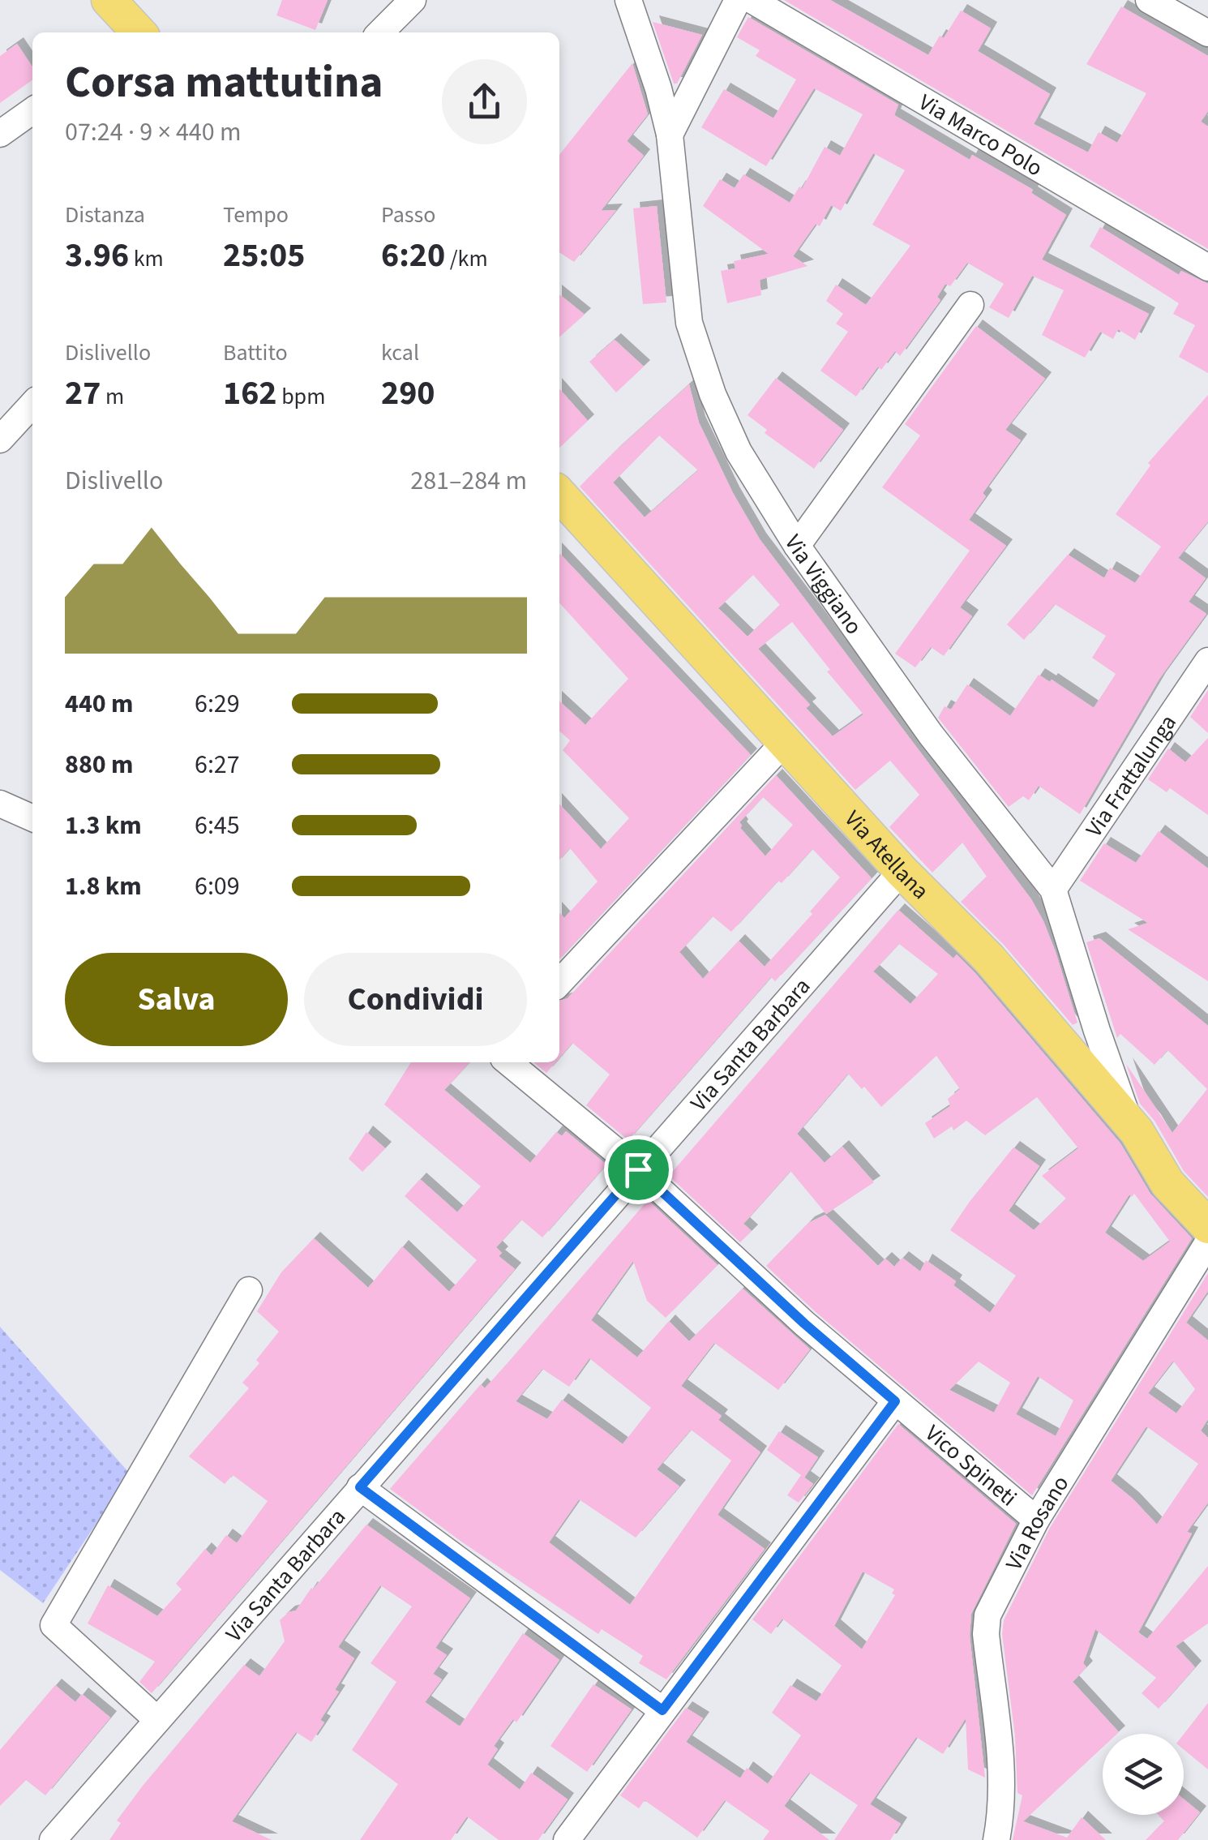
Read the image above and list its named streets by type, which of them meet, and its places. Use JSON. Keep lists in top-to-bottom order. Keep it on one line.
{"streets":{"main road":["Via Atellana"],"street":["Via Marco Polo","Via Viggiano","Via Frattalunga","Via Santa Barbara","Vico Spineti","Via Rosano"]},"crossings":[["Via Viggiano","Via Frattalunga"],["Via Viggiano","Via Atellana"],["Via Atellana","Via Santa Barbara"],["Via Santa Barbara","Vico Spineti"],["Vico Spineti","Via Rosano"]],"page":{"heading":["Corsa mattutina","07:24 · 9 × 440 m"],"stats":[["Distanza","3.96 km"],["Tempo","25:05"],["Passo","6:20 /km"],["Dislivello","27 m"],["Battito","162 bpm"],["kcal","290"]],"chart":["Dislivello","281–284 m"],"list":[{"name":"440 m","note":"6:29"},{"name":"880 m","note":"6:27"},{"name":"1.3 km","note":"6:45"},{"name":"1.8 km","note":"6:09"}],"buttons":["Salva","Condividi"]}}
